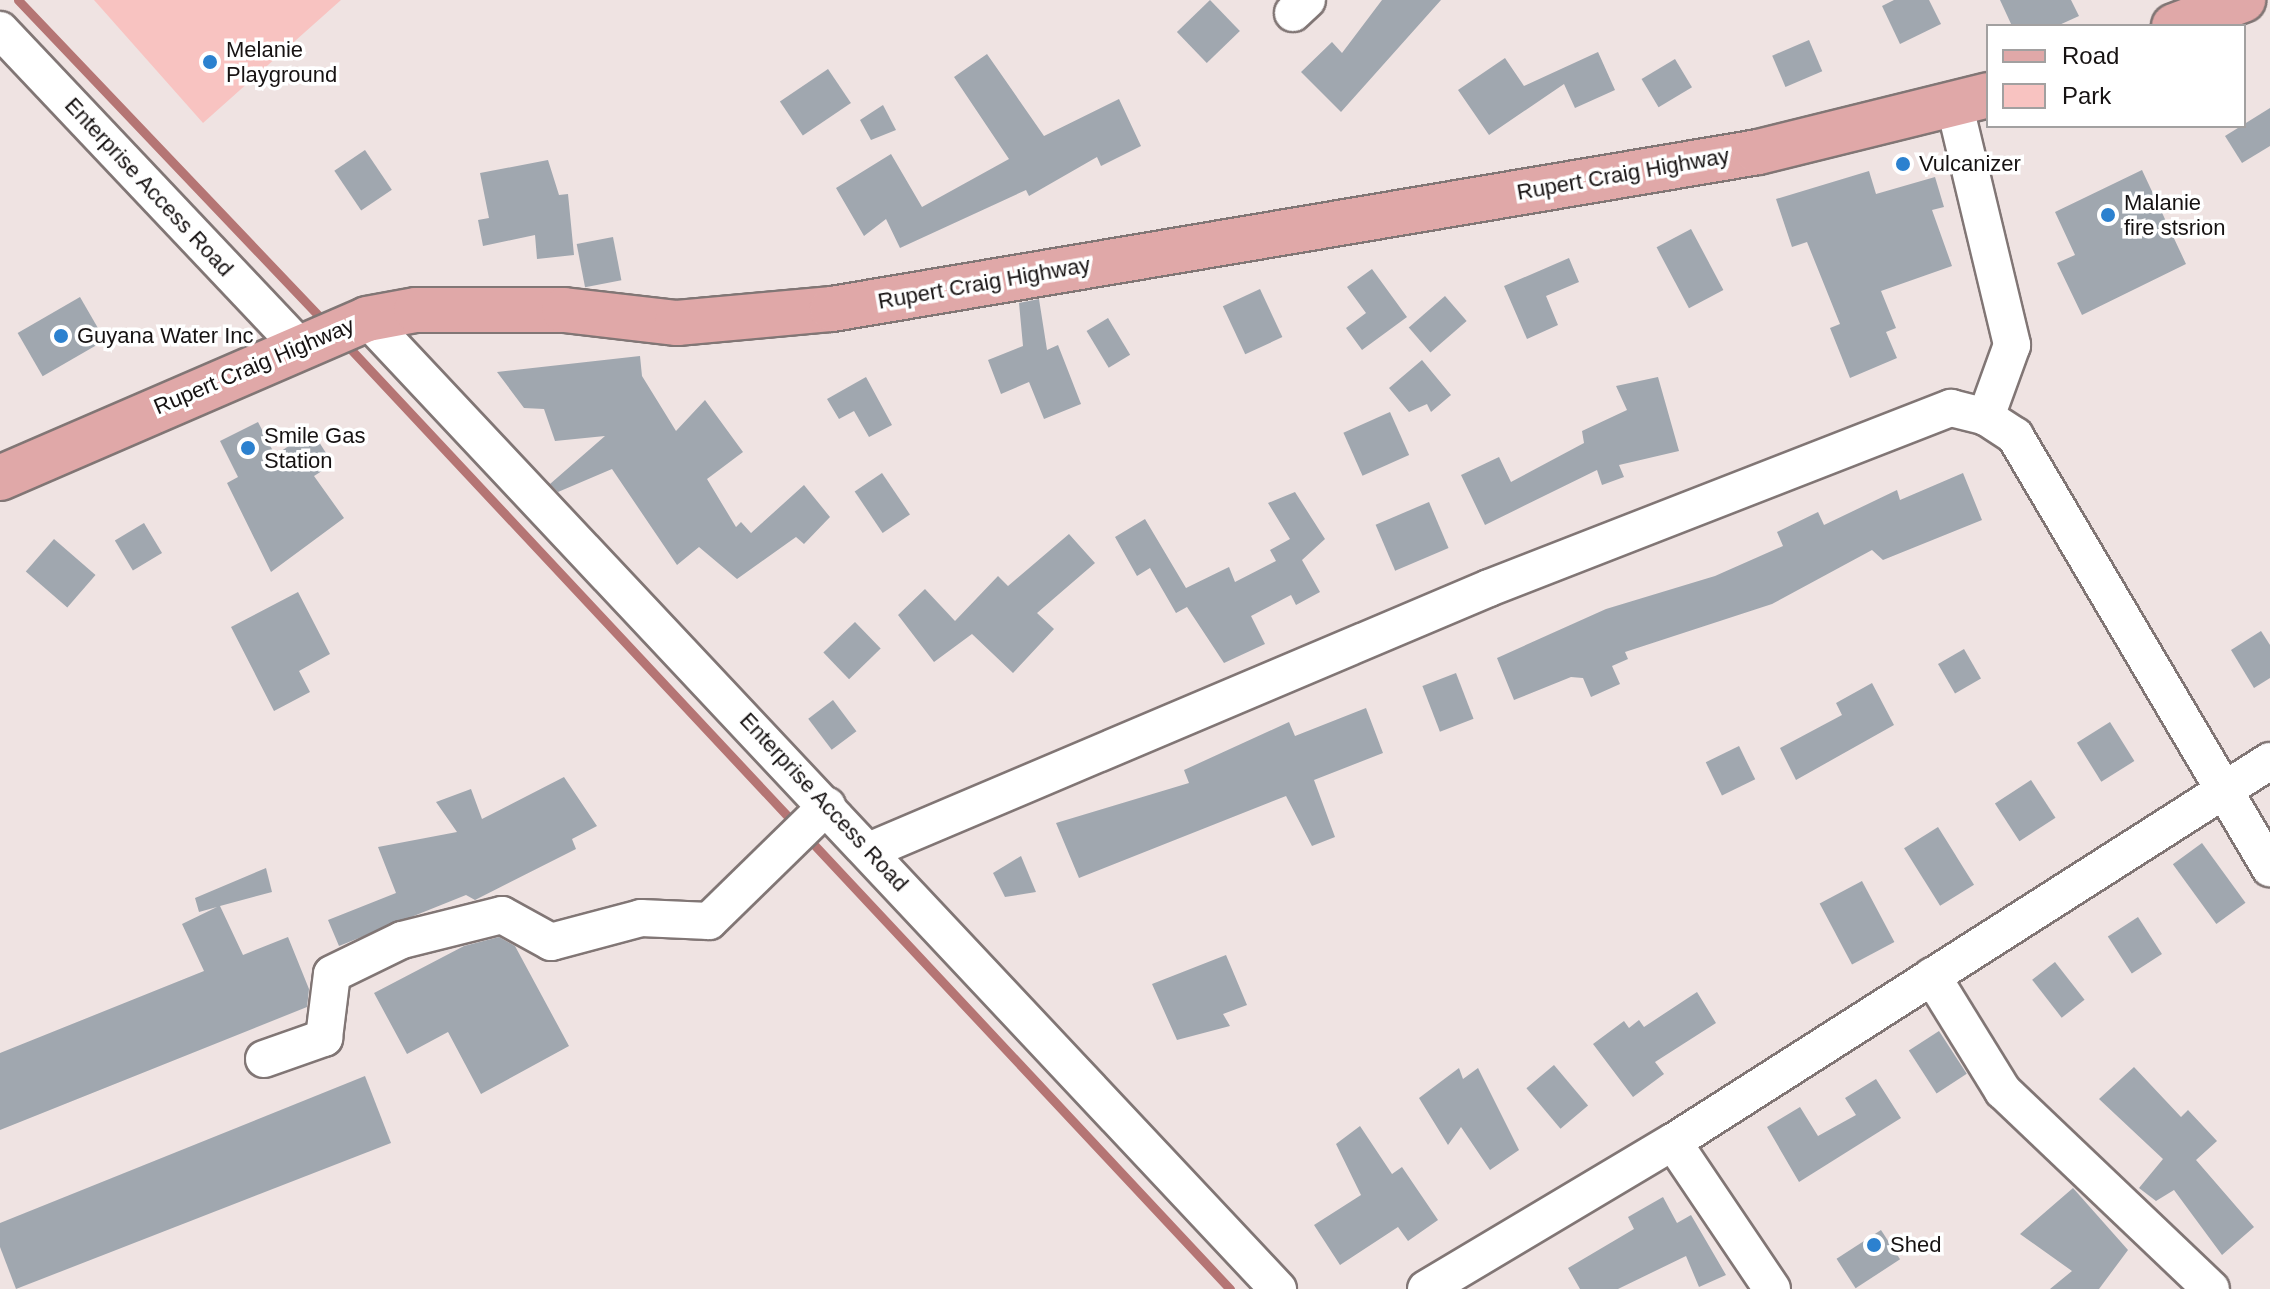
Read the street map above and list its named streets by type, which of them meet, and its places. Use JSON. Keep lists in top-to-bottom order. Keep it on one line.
{"streets":{"main road":["Rupert Craig Highway"],"street":["Enterprise Access Road"]},"crossings":[["Rupert Craig Highway","Enterprise Access Road"]],"places":["Melanie Playground","Vulcanizer","Malanie fire stsrion","Guyana Water Inc","Smile Gas Station","Shed"],"legend":["Road","Park"]}
